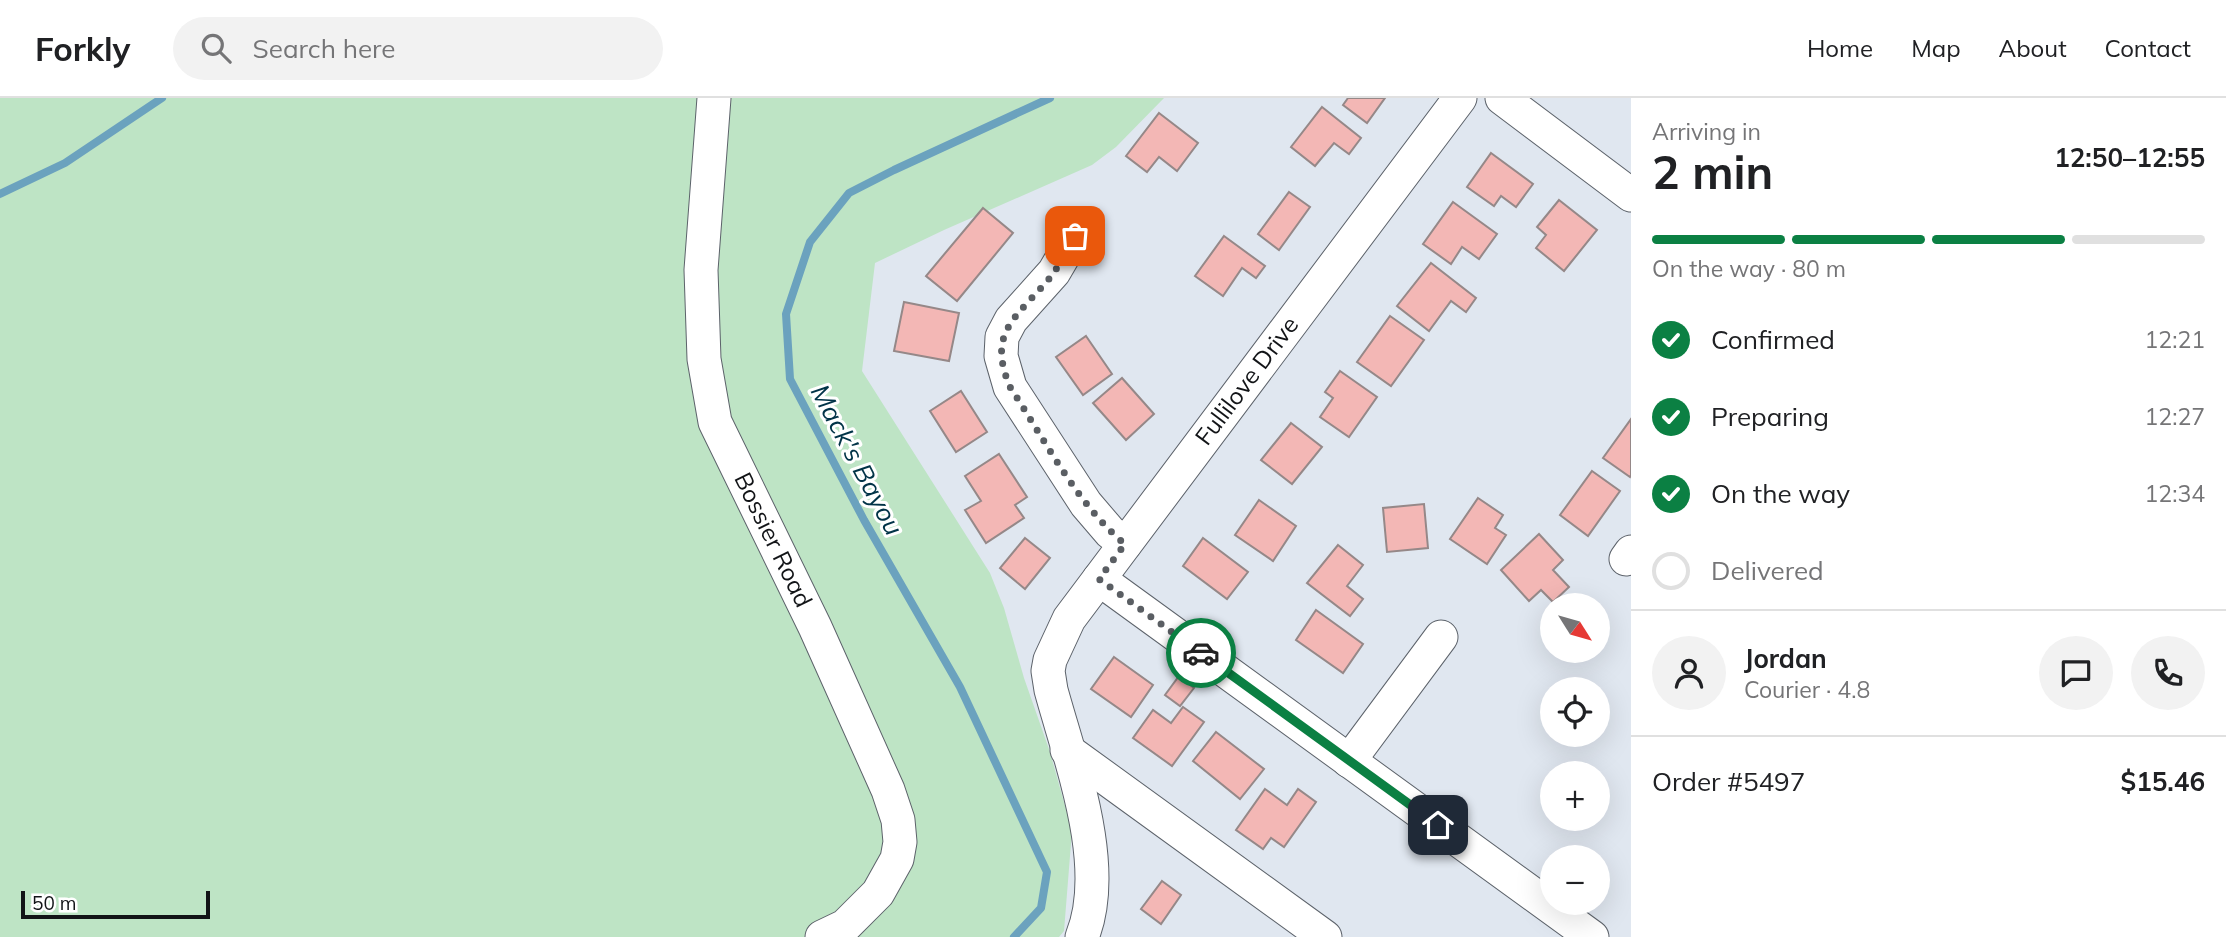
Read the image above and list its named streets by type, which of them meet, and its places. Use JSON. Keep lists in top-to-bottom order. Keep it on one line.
{"streets":{"street":["Fullilove Drive","Bossier Road"]},"water":["Mack's Bayou"],"scale_bar":"50 m","north":"bottom right","page":{"header":"Forkly","search":"Search here","nav":["Home","Map","About","Contact"],"heading":["2 min","Arriving in","12:50–12:55"],"panel":["Jordan","Courier · 4.8","Order #5497","$15.46"],"bar":"On the way · 80 m","list":[["Confirmed","12:21"],["Preparing","12:27"],["On the way","12:34"],"Delivered"],"map_buttons":["+","−"],"scale":"50 m"}}
